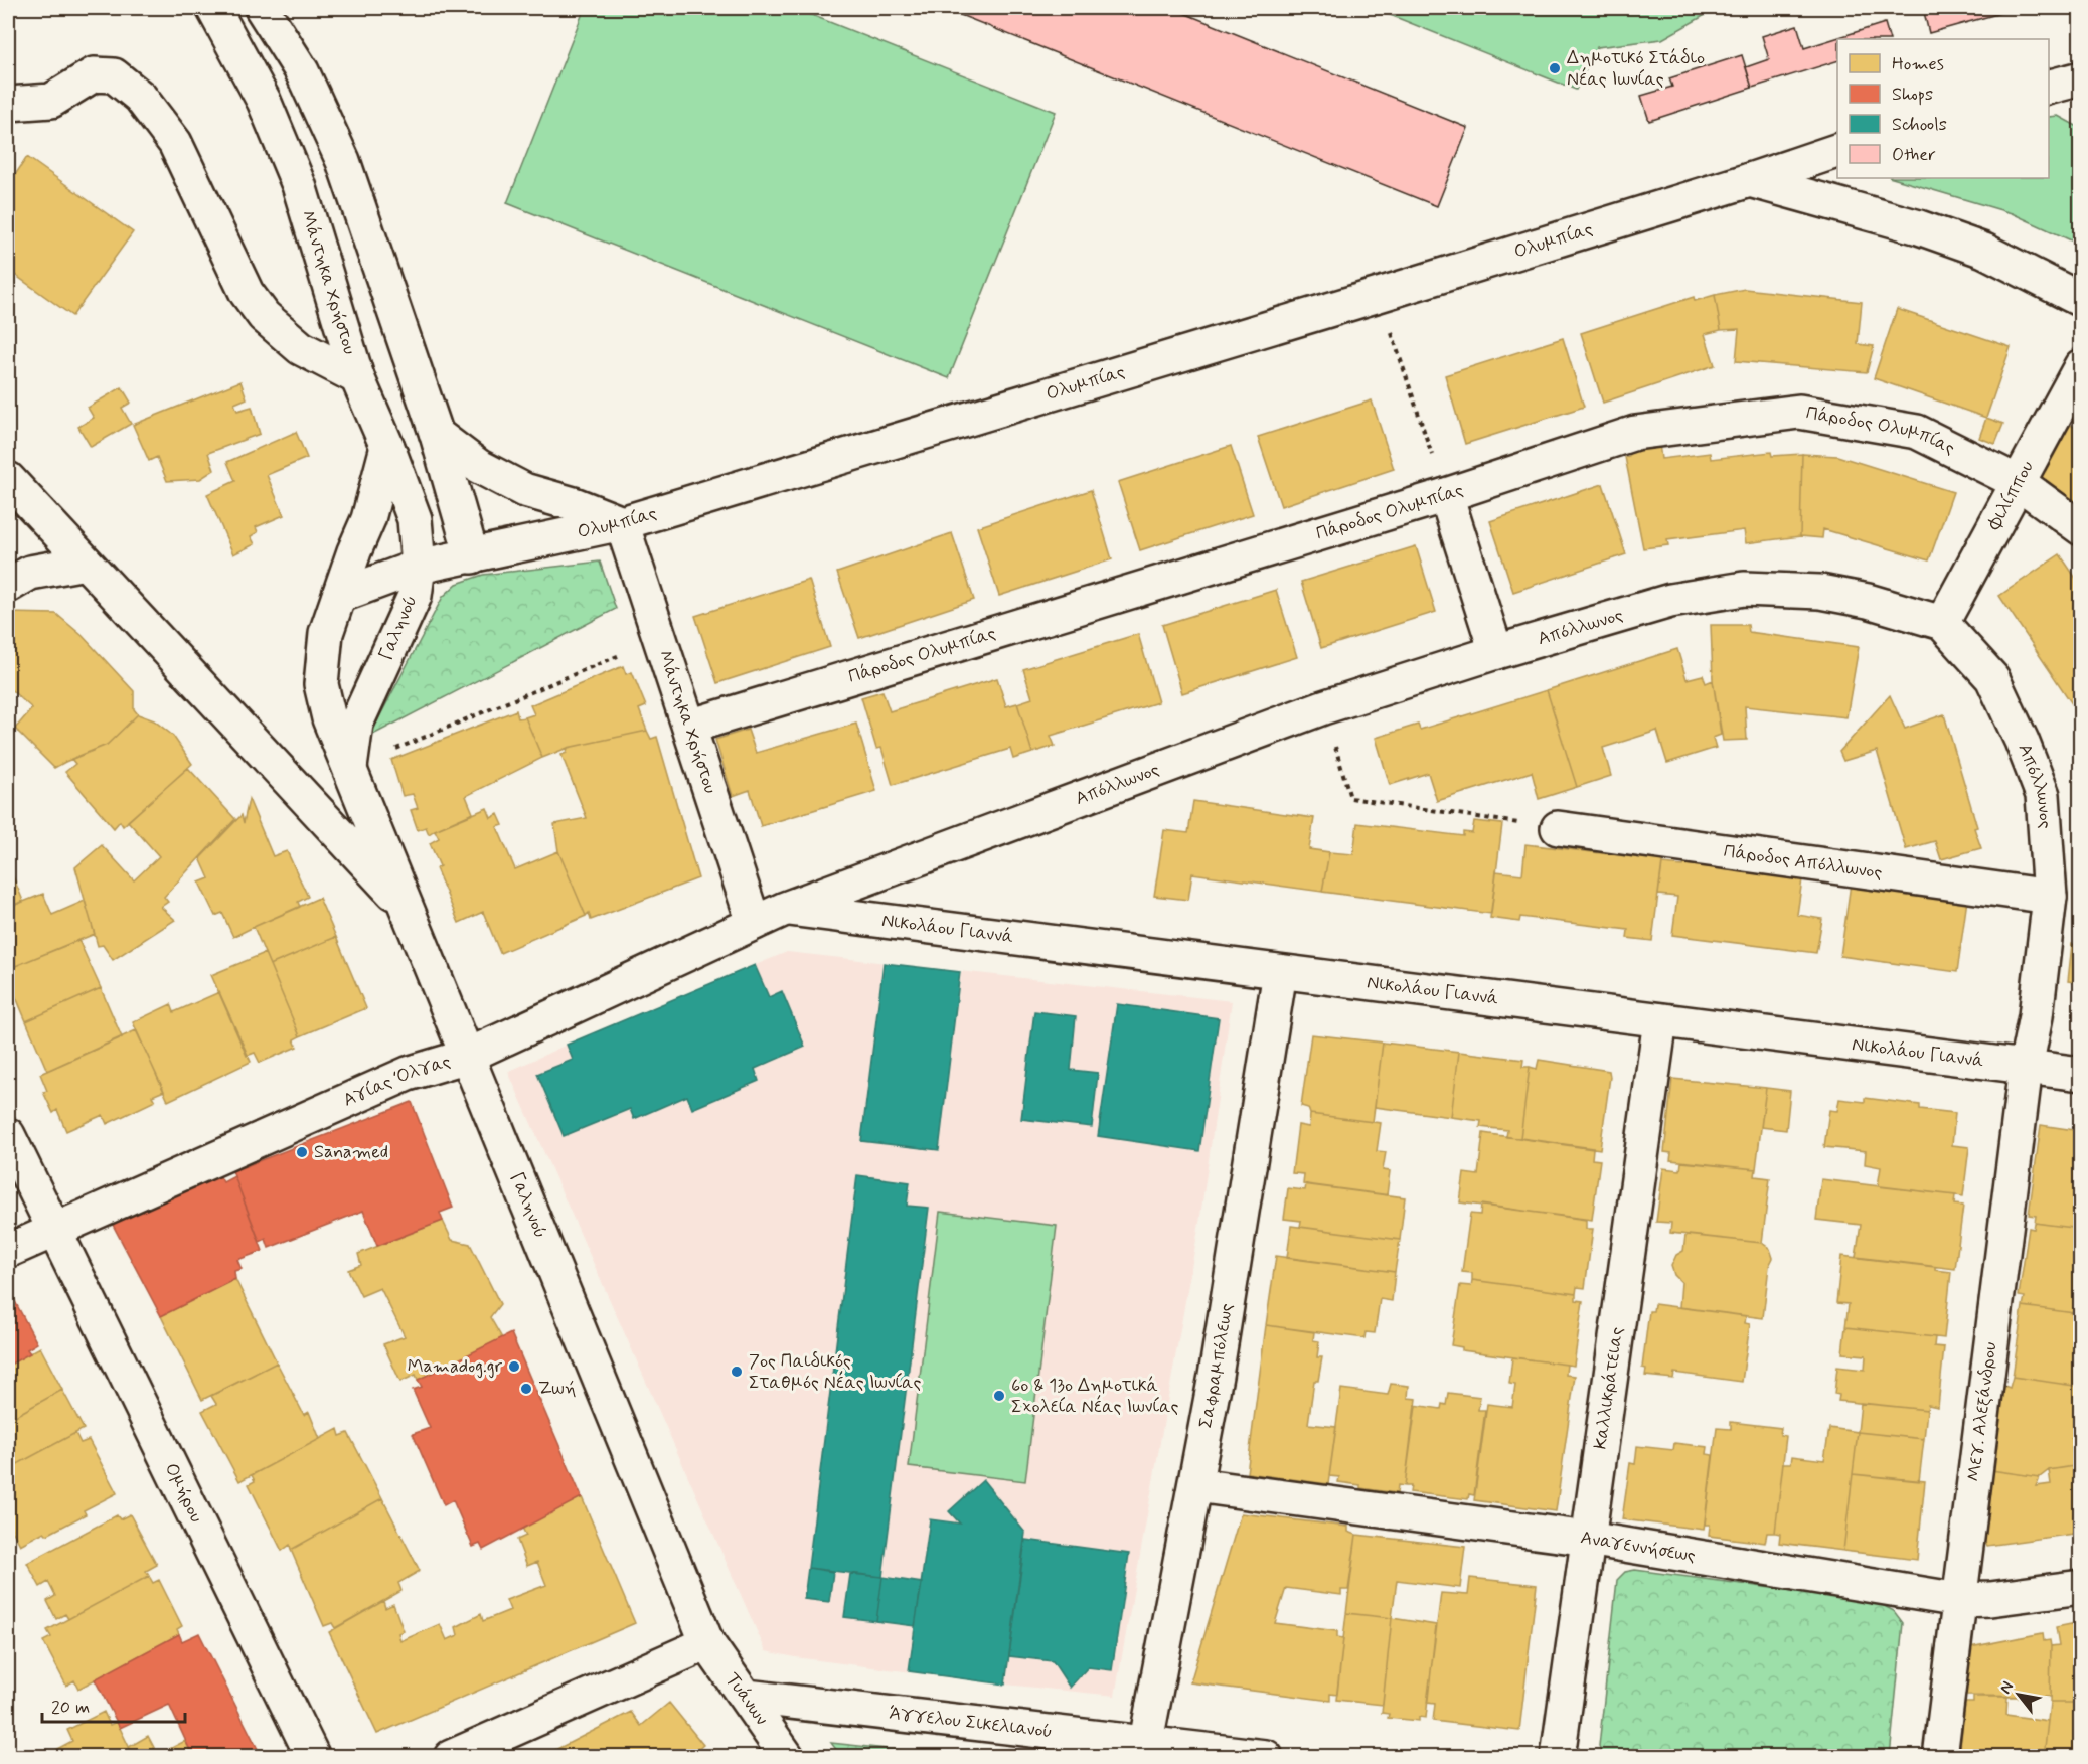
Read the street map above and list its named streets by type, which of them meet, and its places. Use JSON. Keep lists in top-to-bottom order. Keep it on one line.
{"streets":{"street":["Ολυμπίας","Μάντηκα Χρήστου","Πάροδος Ολυμπίας","Φιλίππου","Απόλλωνος","Γαληνού","Πάροδος Απόλλωνος","Νικολάου Γιαννά","Αγίας Όλγας","Σαφραμπόλεως","Καλλικράτειας","Μεγ. Αλεξάνδρου","Ομήρου","Αναγεννήσεως","Τυάνων","Άγγελου Σικελιανού"]},"crossings":[["Ολυμπίας","Μάντηκα Χρήστου"],["Ολυμπίας","Γαληνού"],["Μάντηκα Χρήστου","Πάροδος Ολυμπίας"],["Μάντηκα Χρήστου","Γαληνού"],["Μάντηκα Χρήστου","Αγίας Όλγας"],["Πάροδος Ολυμπίας","Φιλίππου"],["Φιλίππου","Απόλλωνος"],["Απόλλωνος","Πάροδος Απόλλωνος"],["Απόλλωνος","Νικολάου Γιαννά"],["Απόλλωνος","Αγίας Όλγας"],["Απόλλωνος","Μεγ. Αλεξάνδρου"],["Γαληνού","Αγίας Όλγας"],["Γαληνού","Τυάνων"],["Νικολάου Γιαννά","Αγίας Όλγας"],["Νικολάου Γιαννά","Σαφραμπόλεως"],["Νικολάου Γιαννά","Καλλικράτειας"],["Νικολάου Γιαννά","Μεγ. Αλεξάνδρου"],["Αγίας Όλγας","Ομήρου"],["Σαφραμπόλεως","Αναγεννήσεως"],["Σαφραμπόλεως","Άγγελου Σικελιανού"],["Καλλικράτειας","Αναγεννήσεως"],["Μεγ. Αλεξάνδρου","Αναγεννήσεως"],["Τυάνων","Άγγελου Σικελιανού"]],"places":["Δημοτικό Στάδιο Νέας Ιωνίας","Sanamed","Mamadog.gr","7ος Παιδικός Σταθμός Νέας Ιωνίας","Ζωή","6ο & 13ο Δημοτικά Σχολεία Νέας Ιωνίας"],"legend":["Homes","Shops","Schools","Other"],"scale_bar":"20 m","north":"top left"}
